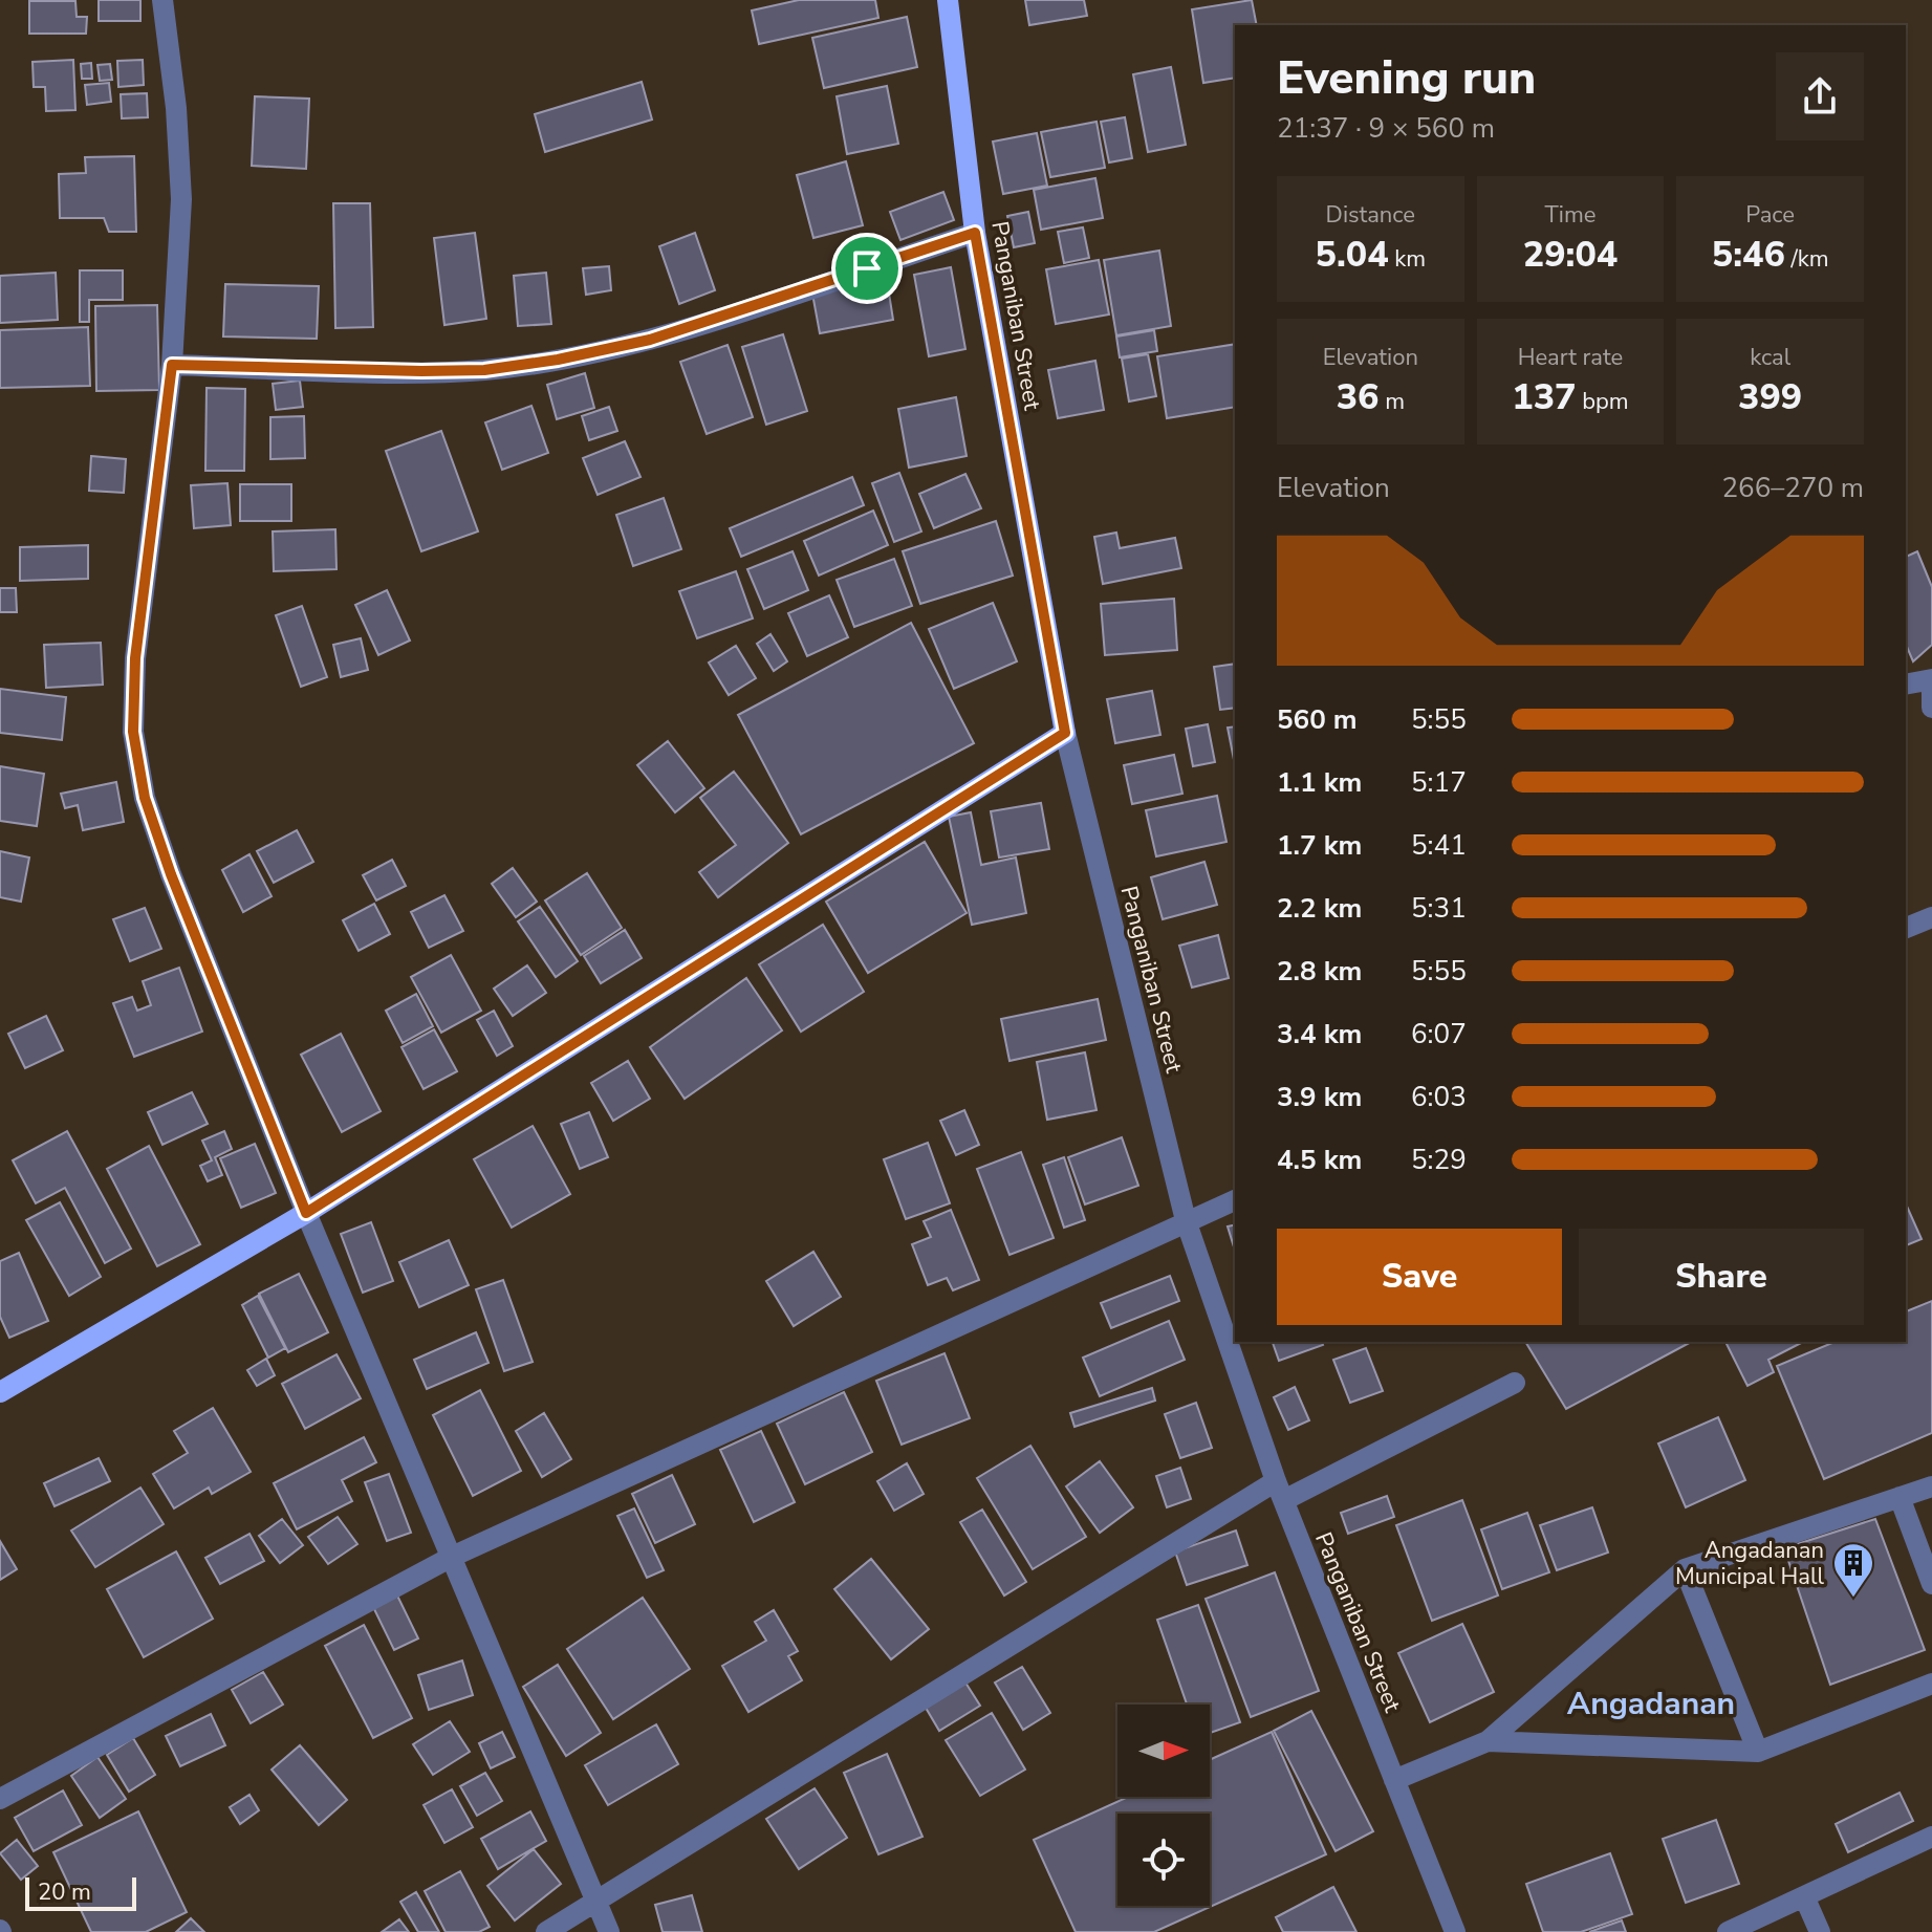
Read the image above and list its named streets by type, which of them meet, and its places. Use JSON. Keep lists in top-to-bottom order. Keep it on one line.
{"streets":{"main road":["Panganiban Street"]},"districts":["Angadanan"],"places":{"building":["Angadanan Municipal Hall"]},"scale_bar":"20 m","north":"right","page":{"heading":["Evening run","21:37 · 9 × 560 m"],"stats":[["Distance","5.04 km"],["Time","29:04"],["Pace","5:46 /km"],["Elevation","36 m"],["Heart rate","137 bpm"],["kcal","399"]],"chart":["Elevation","266–270 m"],"list":[{"name":"560 m","note":"5:55"},{"name":"1.1 km","note":"5:17"},{"name":"1.7 km","note":"5:41"},{"name":"2.2 km","note":"5:31"},{"name":"2.8 km","note":"5:55"},{"name":"3.4 km","note":"6:07"},{"name":"3.9 km","note":"6:03"},{"name":"4.5 km","note":"5:29"}],"buttons":["Save","Share"],"scale":"20 m"}}
